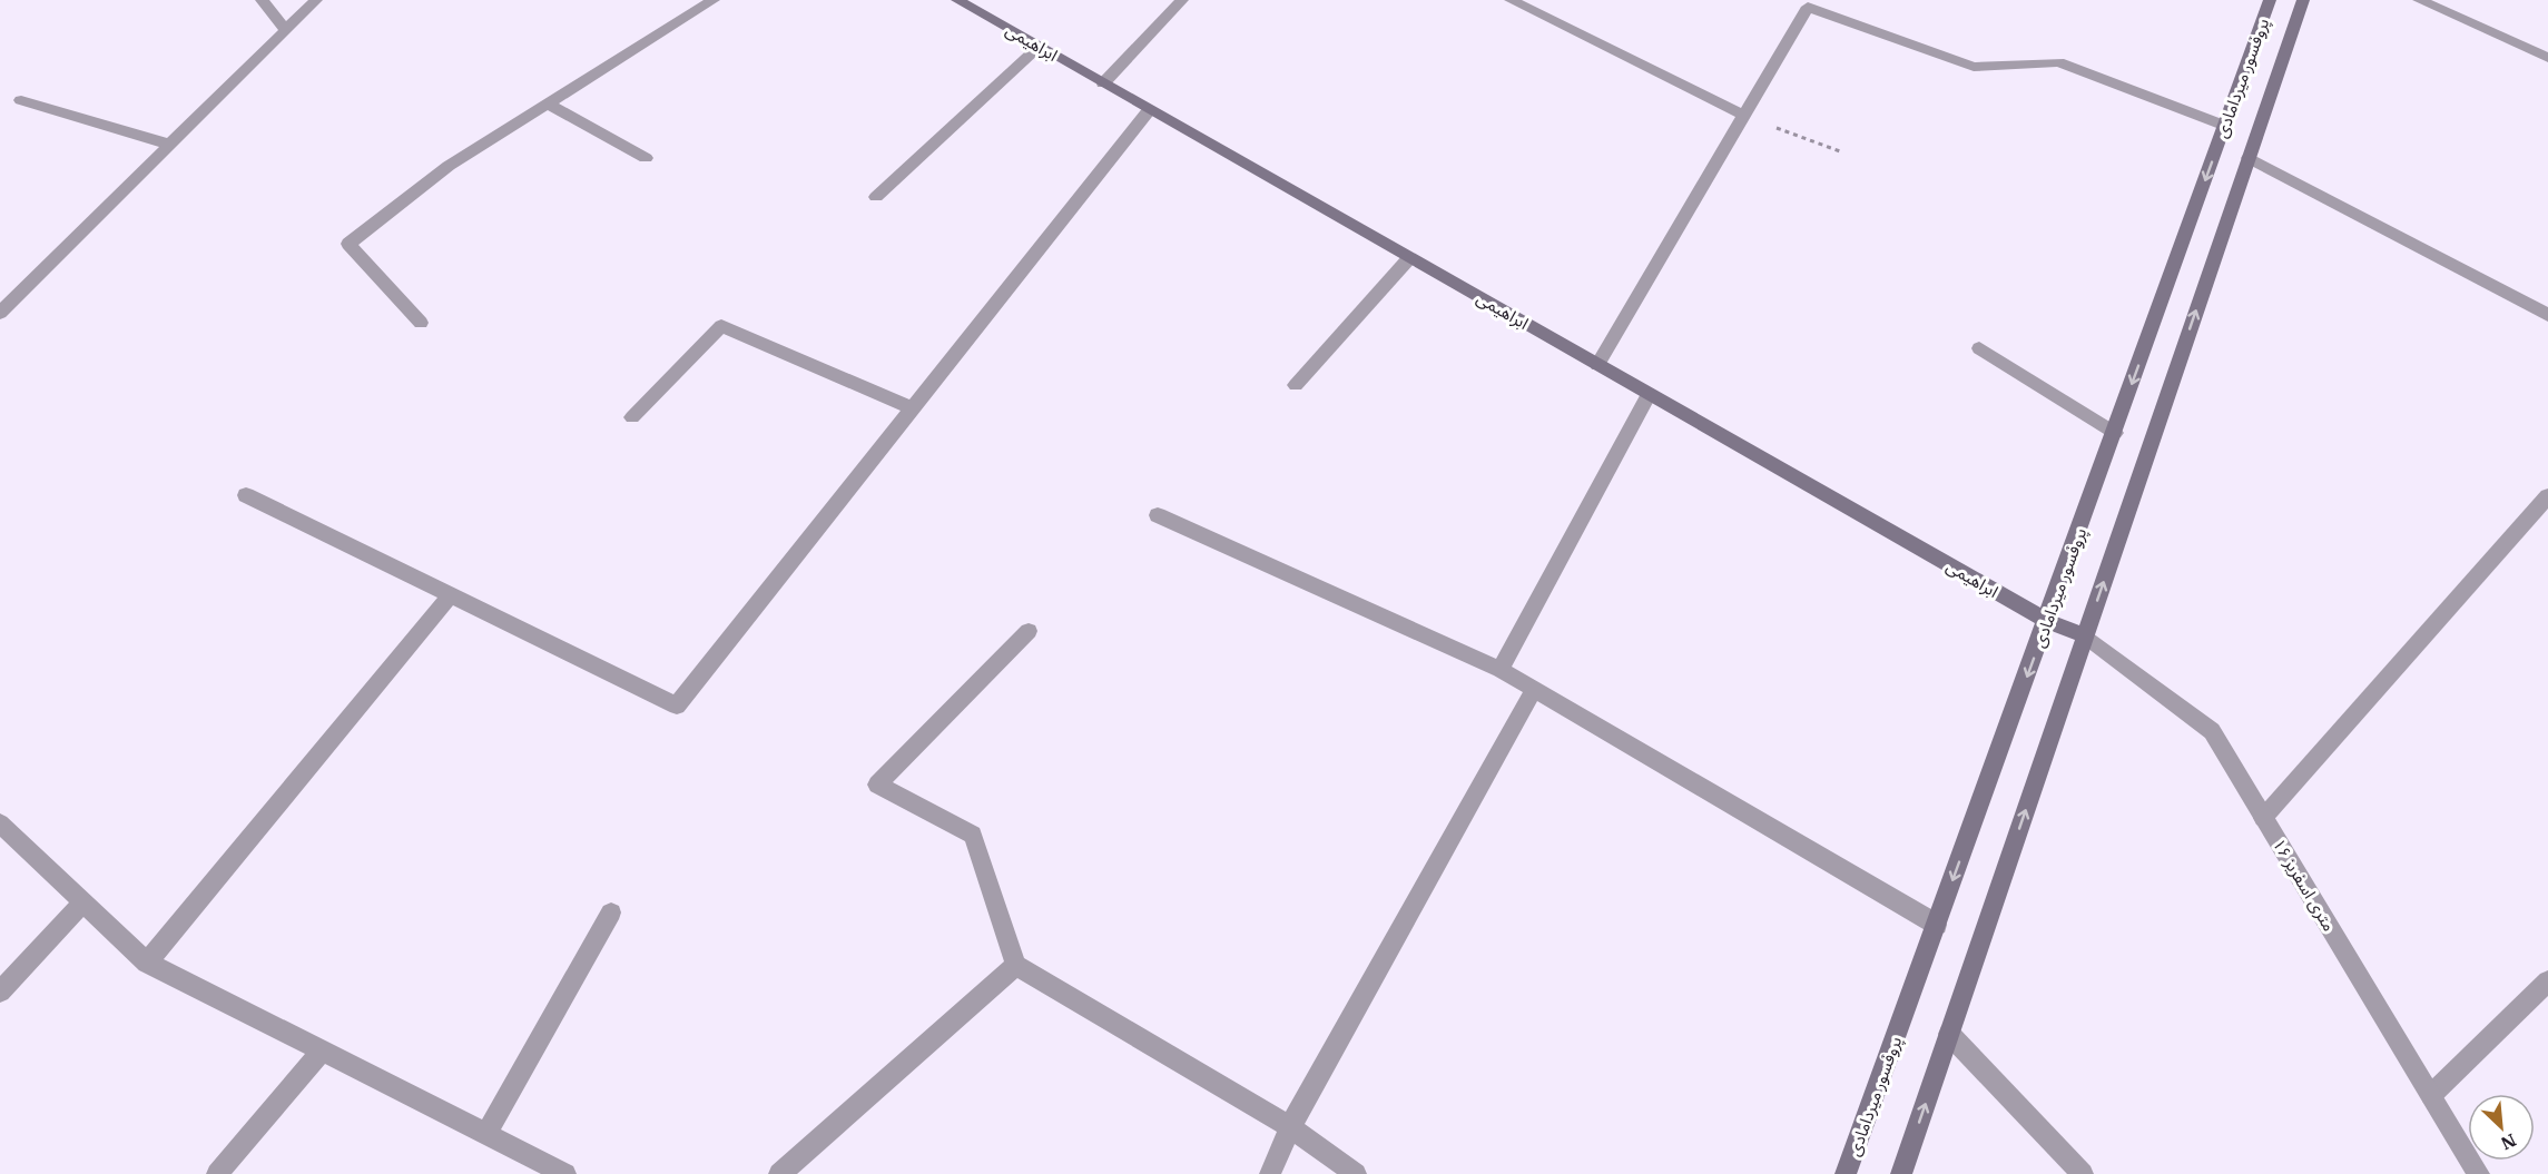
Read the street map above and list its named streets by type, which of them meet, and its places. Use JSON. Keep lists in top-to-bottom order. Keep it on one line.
{"streets":{"main road":["ابراهیمی","پروفسور میردامادی"],"street":["۱۶ متری اسفریز"]},"crossings":[["ابراهیمی","پروفسور میردامادی"],["ابراهیمی","۱۶ متری اسفریز"],["پروفسور میردامادی","۱۶ متری اسفریز"]],"north":"bottom right"}
